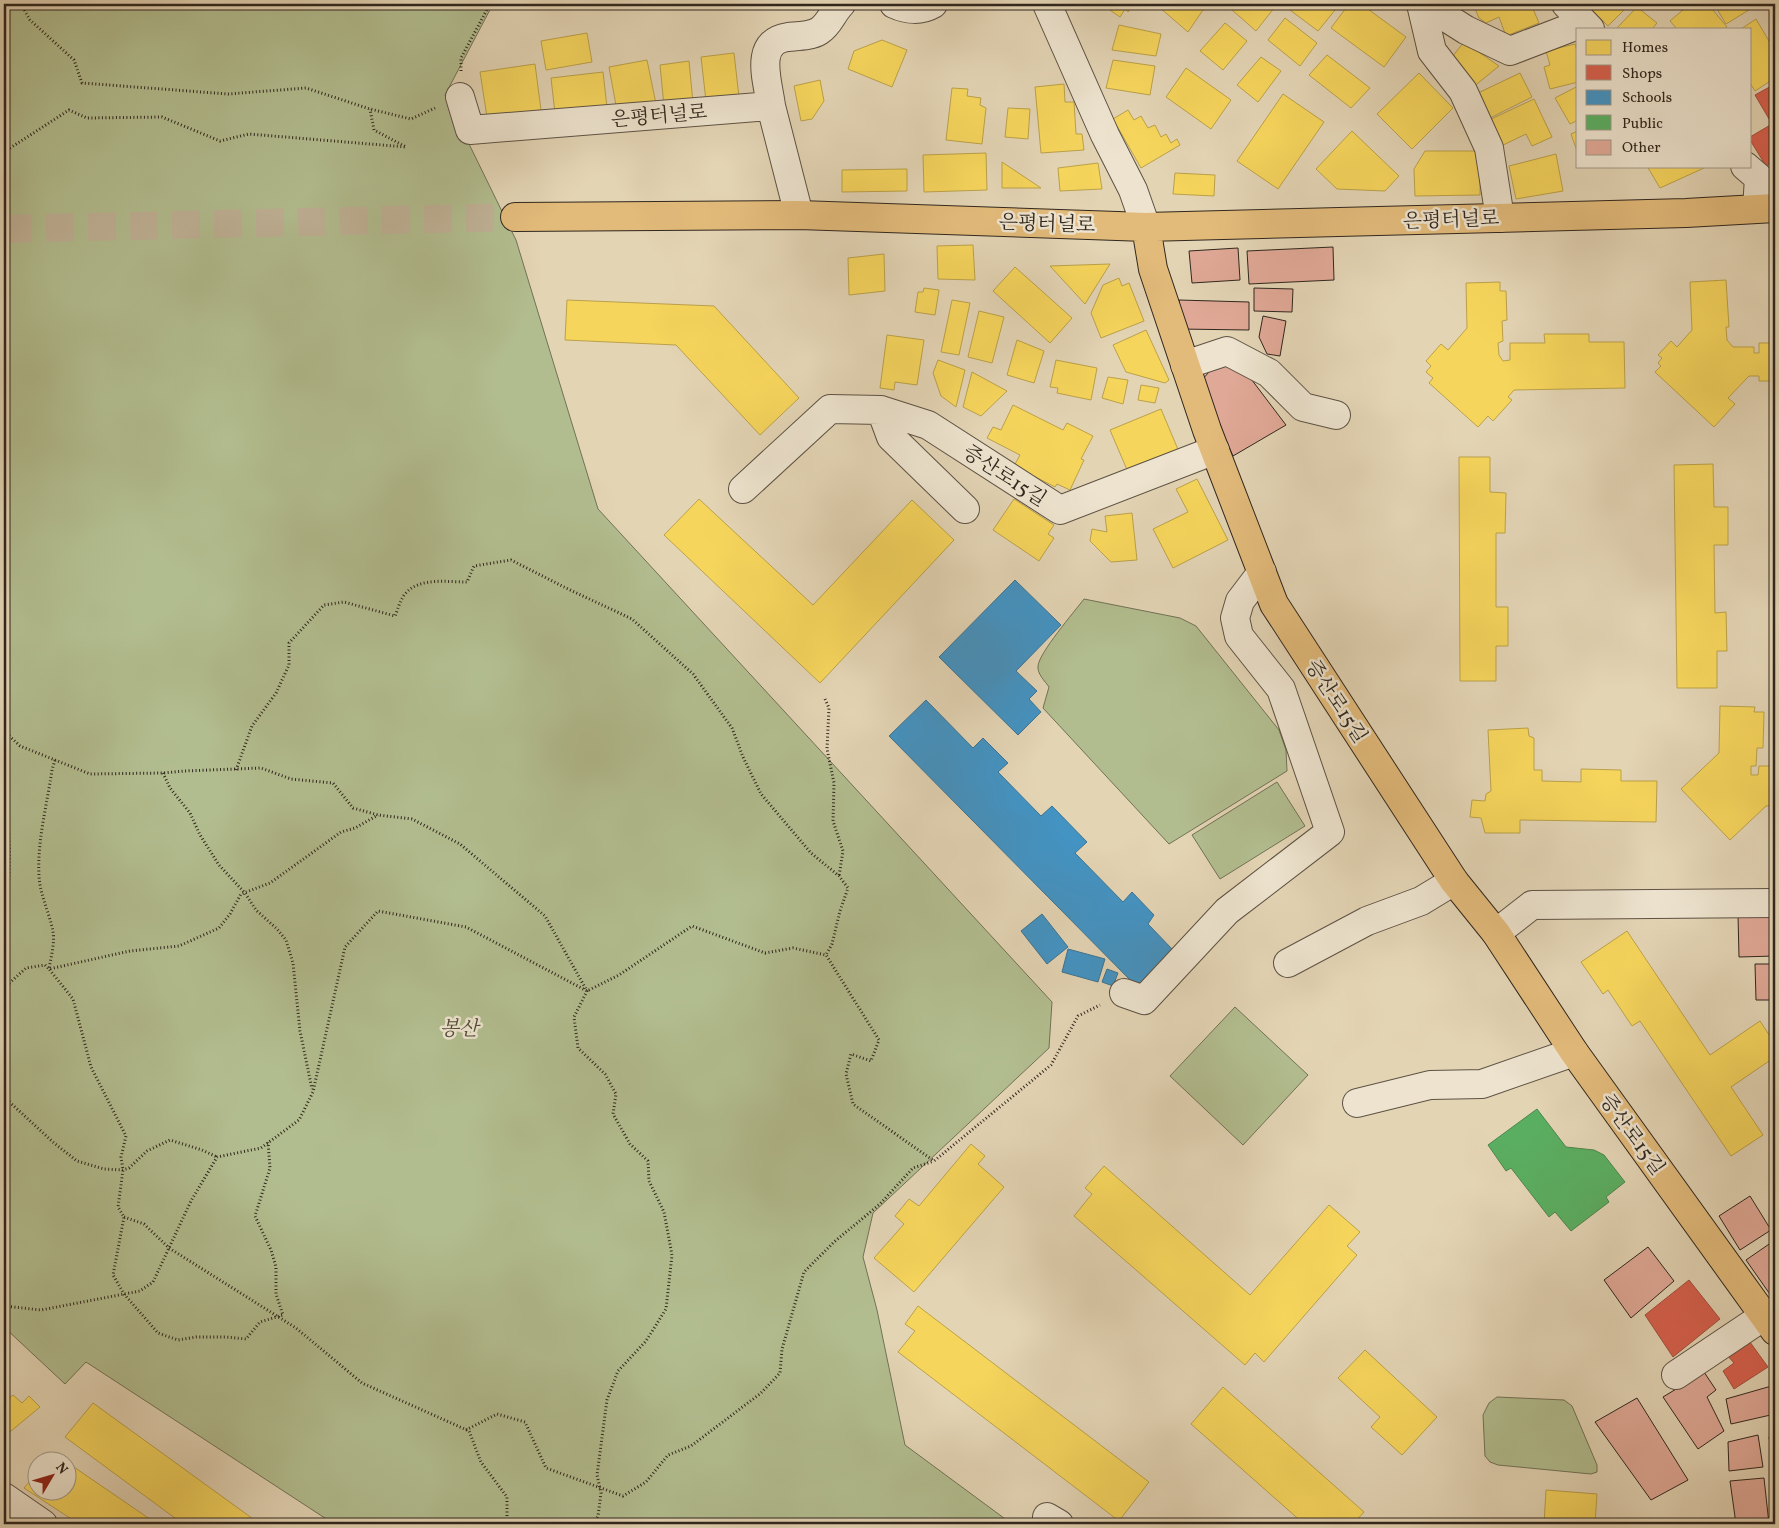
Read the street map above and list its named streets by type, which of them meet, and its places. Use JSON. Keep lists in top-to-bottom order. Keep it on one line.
{"streets":{"main road":["은평터널로","증산로15길"]},"crossings":[["은평터널로","증산로15길"]],"parks":["봉산"],"legend":["Homes","Shops","Schools","Public","Other"],"north":"top right"}
